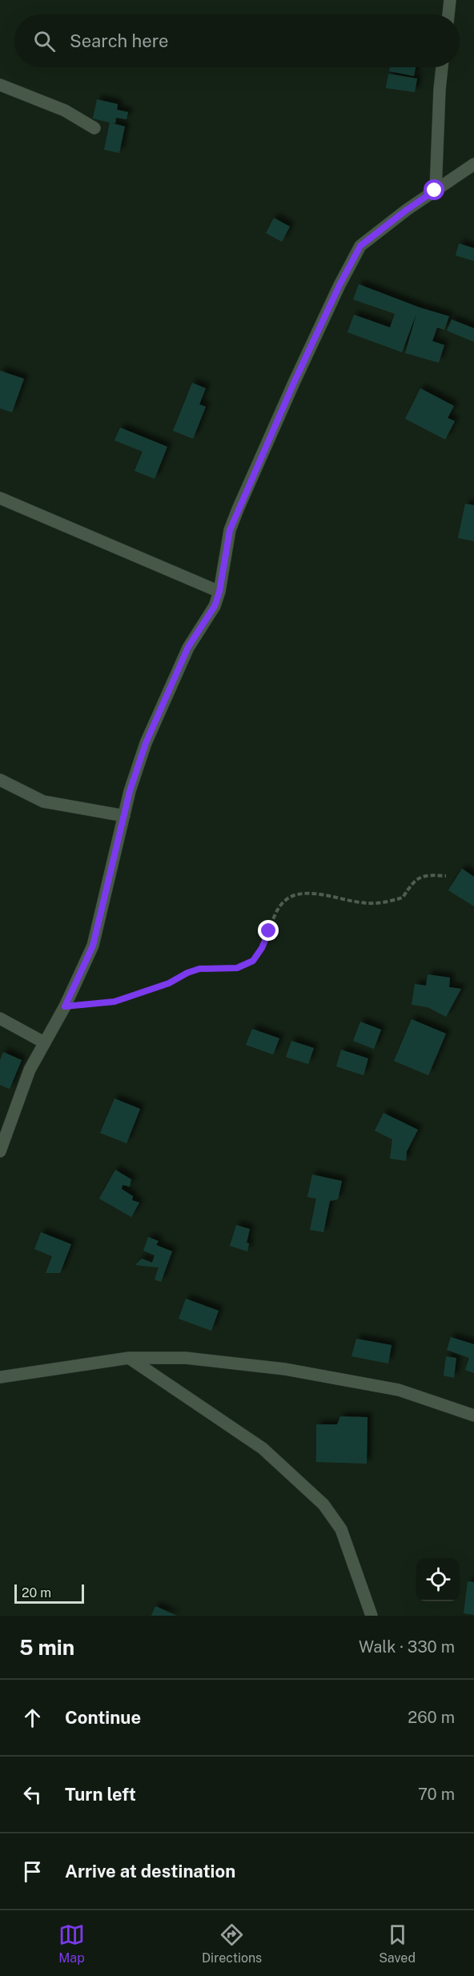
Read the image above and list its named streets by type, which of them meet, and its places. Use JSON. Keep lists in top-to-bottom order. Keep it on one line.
{"scale_bar":"20 m","page":{"search":"Search here","scale":"20 m","heading":["5 min","Walk · 330 m"],"list":[["Continue","260 m"],["Turn left","70 m"],"Arrive at destination"],"nav":["Map","Directions","Saved"]}}
